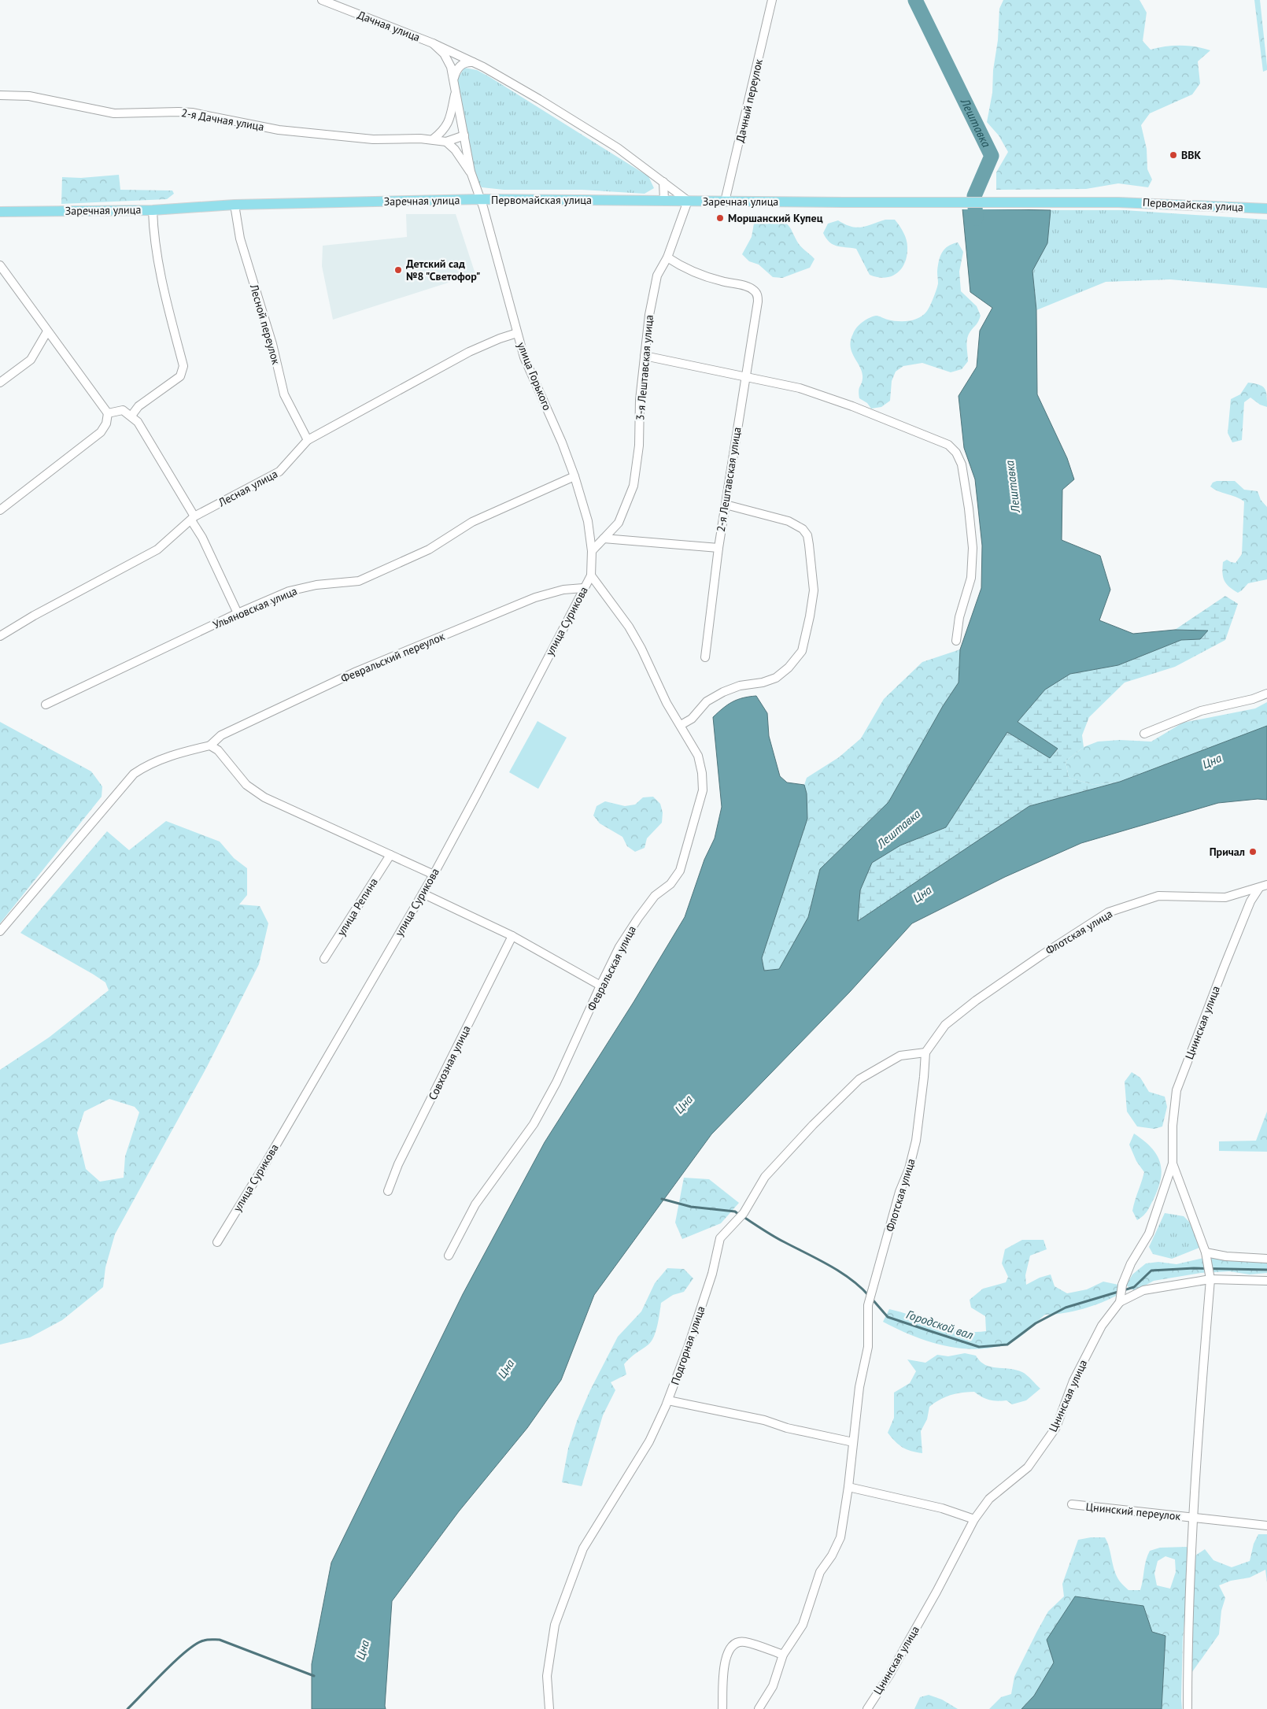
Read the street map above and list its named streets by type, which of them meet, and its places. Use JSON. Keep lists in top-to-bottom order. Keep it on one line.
{"streets":{"main road":["Первомайская улица","Заречная улица"],"street":["Дачная улица","Дачный переулок","2-я Дачная улица","Лесной переулок","3-я Лештавская улица","улица Горького","2-я Лештавская улица","Лесная улица","Ульяновская улица","улица Сурикова","Февральский переулок","улица Репина","Флотская улица","Февральская улица","Цнинская улица","Совхозная улица","Подгорная улица","Цнинский переулок"]},"crossings":[["Дачная улица","Заречная улица"],["Дачная улица","3-я Лештавская улица"],["Дачный переулок","Заречная улица"],["Первомайская улица","Заречная улица"],["Первомайская улица","улица Горького"],["Заречная улица","Лесной переулок"],["Заречная улица","3-я Лештавская улица"],["Заречная улица","улица Горького"],["Лесной переулок","Лесная улица"],["3-я Лештавская улица","улица Горького"],["3-я Лештавская улица","2-я Лештавская улица"],["3-я Лештавская улица","улица Сурикова"],["улица Горького","Лесная улица"],["улица Горького","Ульяновская улица"],["улица Горького","улица Сурикова"],["улица Сурикова","Февральский переулок"],["улица Сурикова","Февральская улица"],["Флотская улица","Цнинская улица"],["Флотская улица","Подгорная улица"],["Цнинская улица","Цнинский переулок"]],"water":["Лештавка","Цна","Городской вал"],"places":["ВВК","Моршанский Купец","Детский сад №8 \"Светофор\"","Причал"]}
